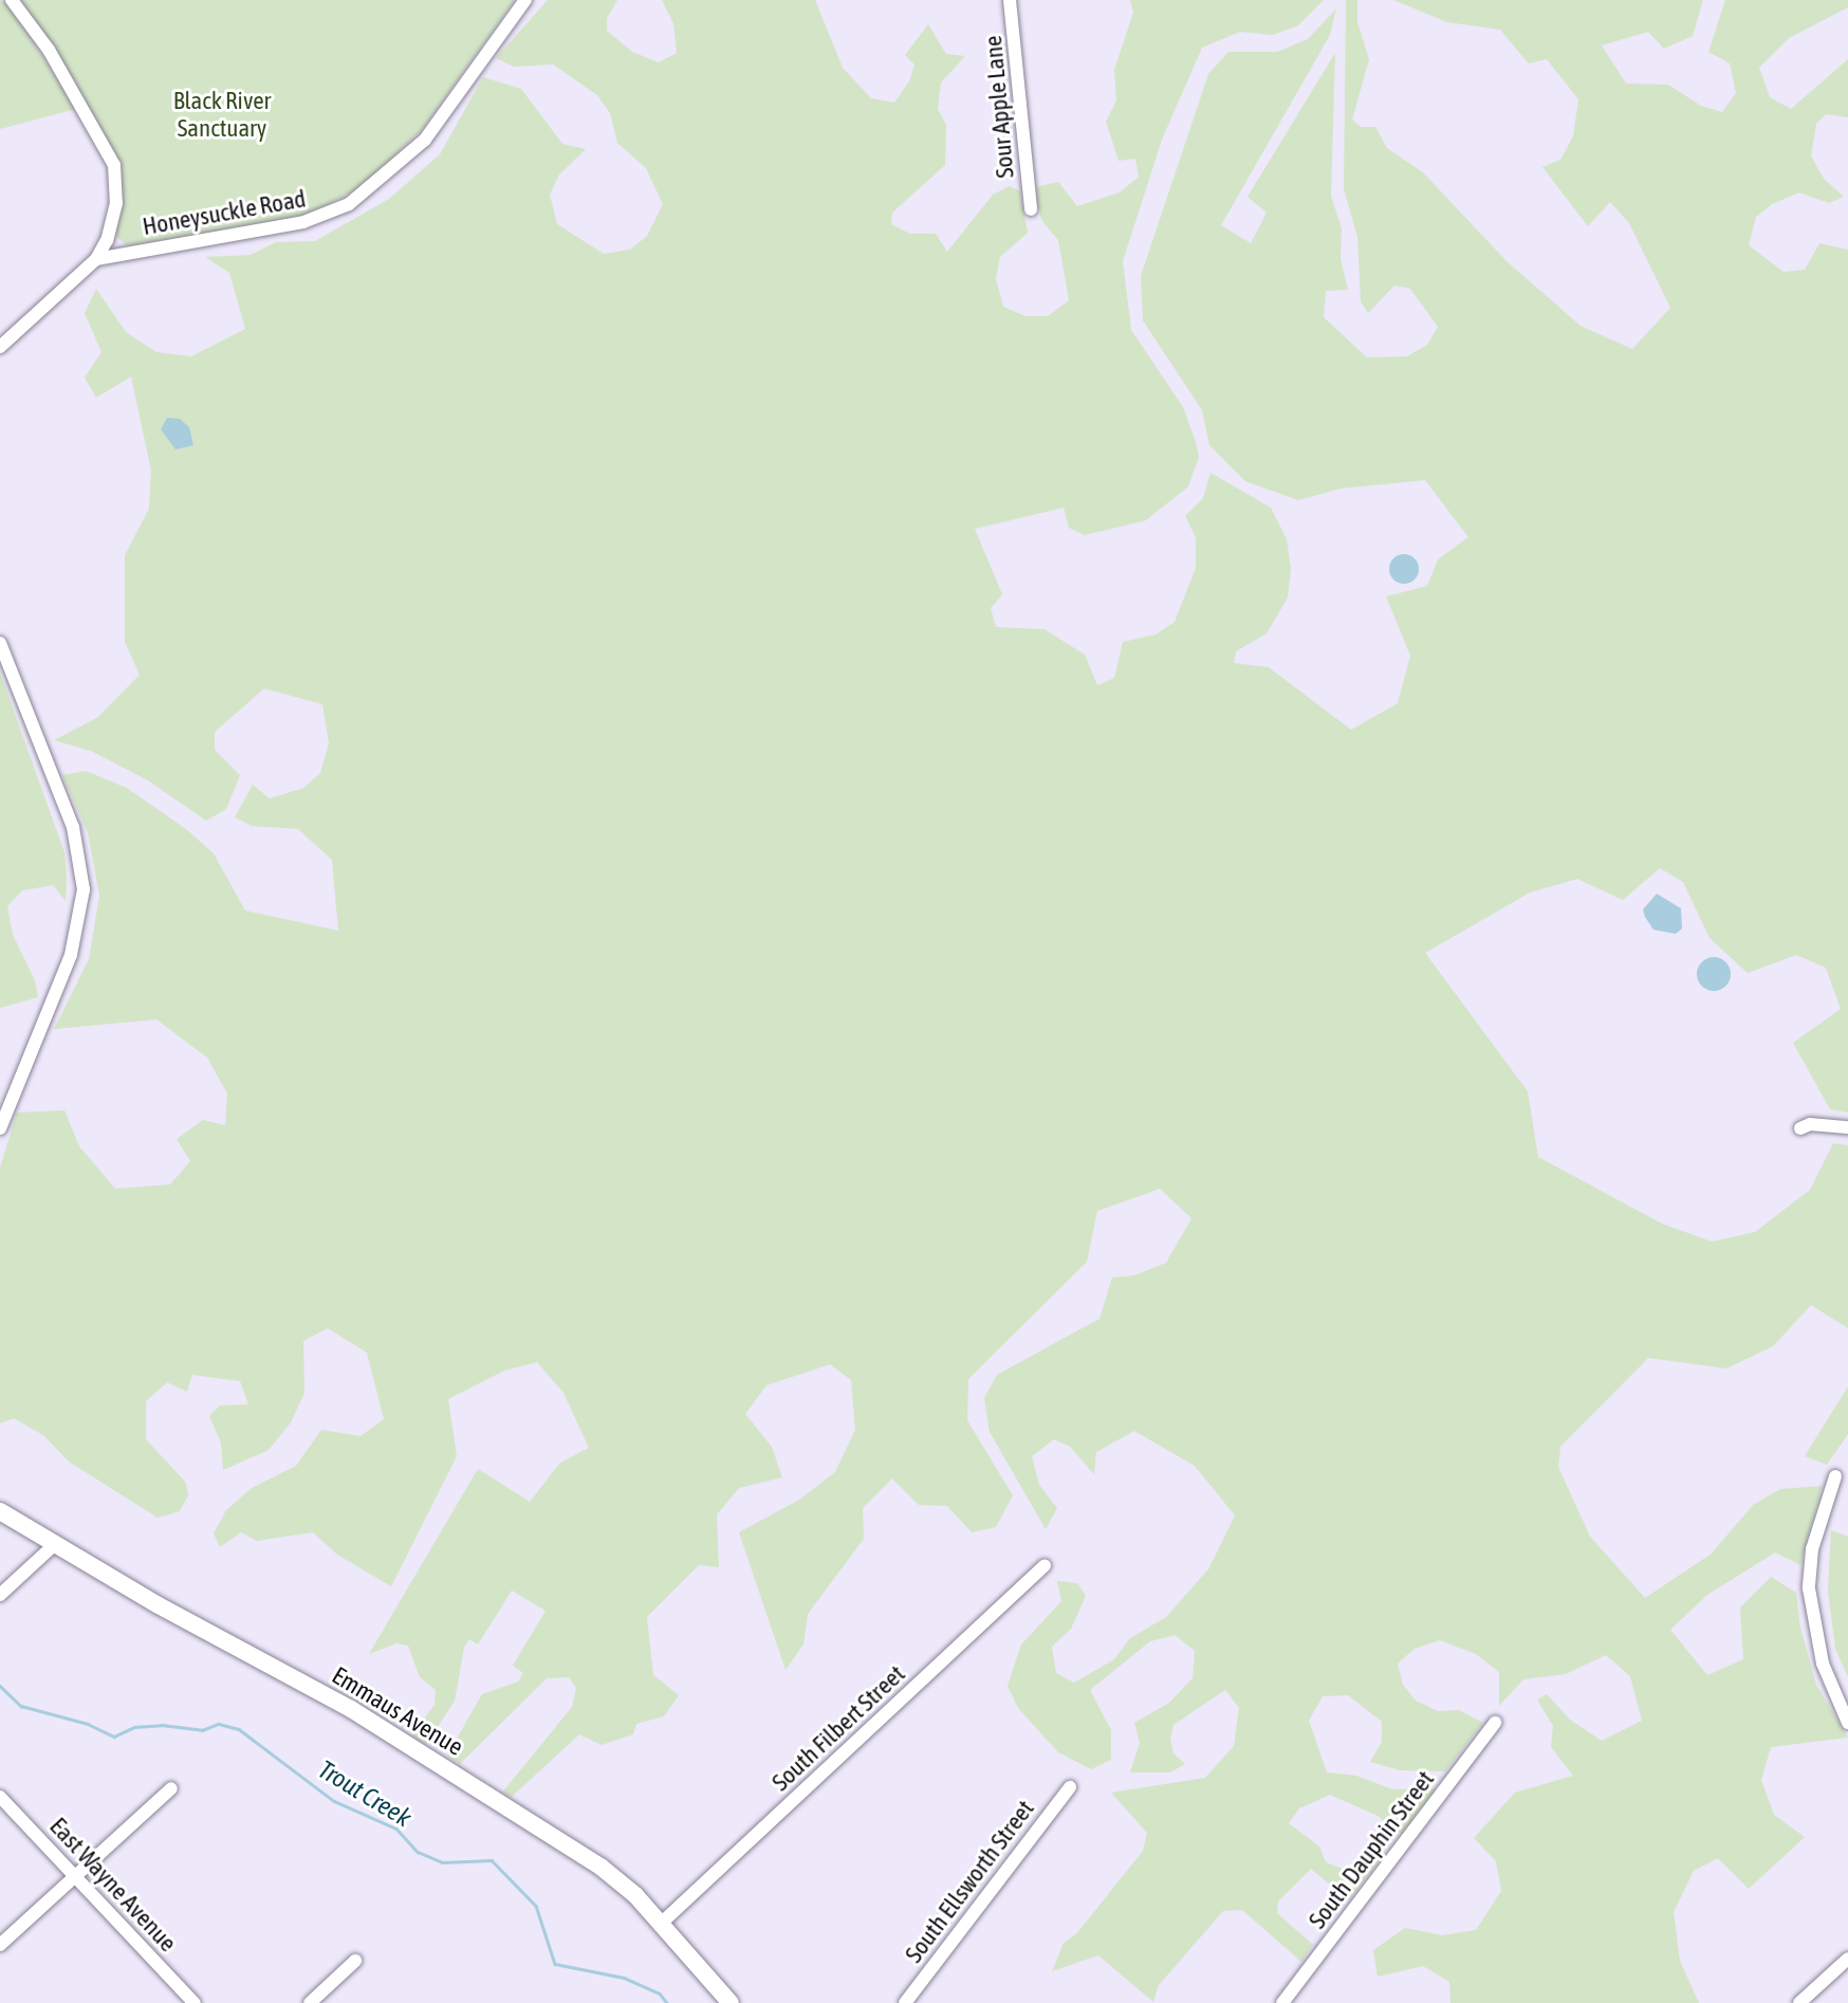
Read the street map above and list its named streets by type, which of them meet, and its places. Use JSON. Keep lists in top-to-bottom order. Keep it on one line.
{"streets":{"main road":["Emmaus Avenue"],"street":["Sour Apple Lane","Honeysuckle Road","South Filbert Street","South Dauphin Street","South Ellsworth Street","East Wayne Avenue"]},"crossings":[["Emmaus Avenue","South Filbert Street"]],"water":["Trout Creek"],"parks":["Black River Sanctuary"]}
